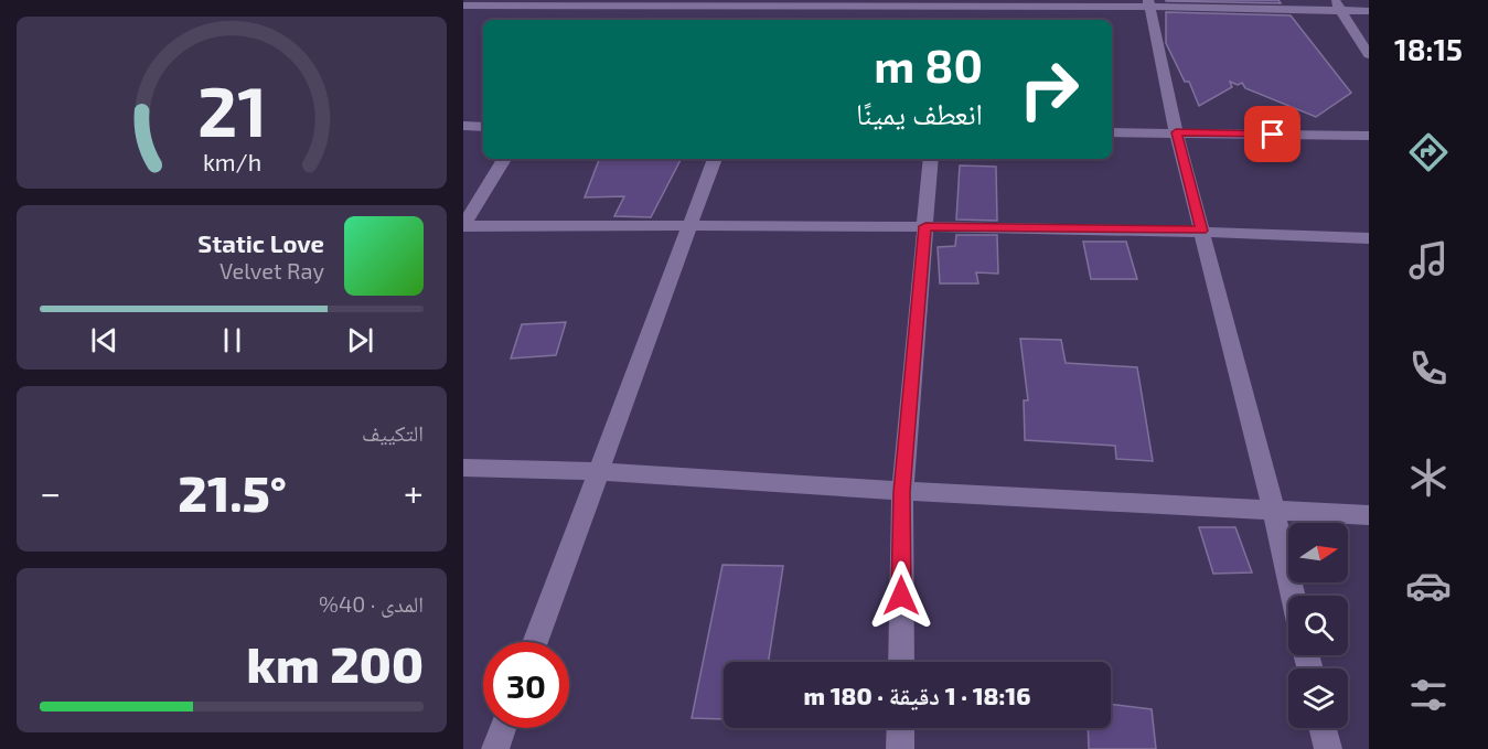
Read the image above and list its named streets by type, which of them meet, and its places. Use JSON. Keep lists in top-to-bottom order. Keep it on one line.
{"north":"right","page":{"tabs":"18:15","turn":["80 m","انعطف يمينًا"],"song":["Static Love","Velvet Ray"],"tile":["التكييف",["المدى · 40%","200 km"]],"heat":["−","21.5°","+"],"limit":"30","trip":"18:16 · 1 دقيقة · 180 m","gauge":["21","km/h"]}}
